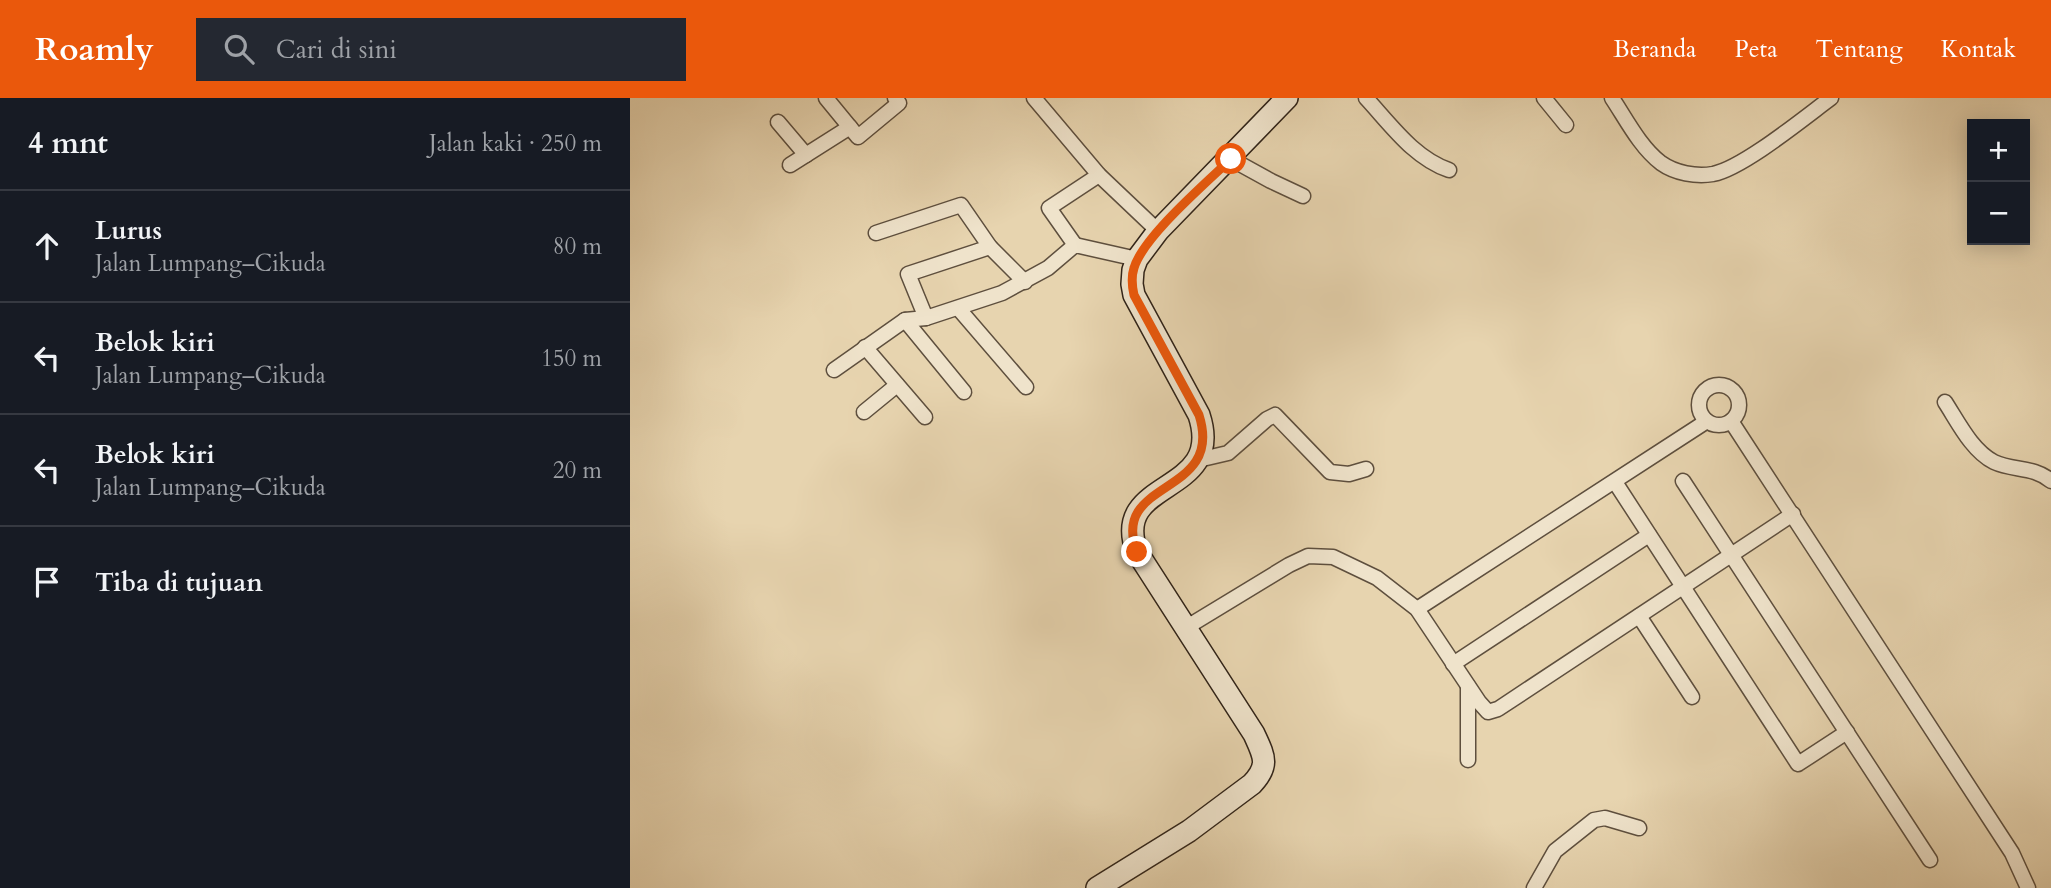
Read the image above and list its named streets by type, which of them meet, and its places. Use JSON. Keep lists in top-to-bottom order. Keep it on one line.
{"page":{"header":"Roamly","search":"Cari di sini","nav":["Beranda","Peta","Tentang","Kontak"],"heading":["4 mnt","Jalan kaki · 250 m"],"map_buttons":["+","−"],"list":[["Lurus","Jalan Lumpang–Cikuda","80 m"],["Belok kiri","Jalan Lumpang–Cikuda","150 m"],["Belok kiri","Jalan Lumpang–Cikuda","20 m"],"Tiba di tujuan"]}}
